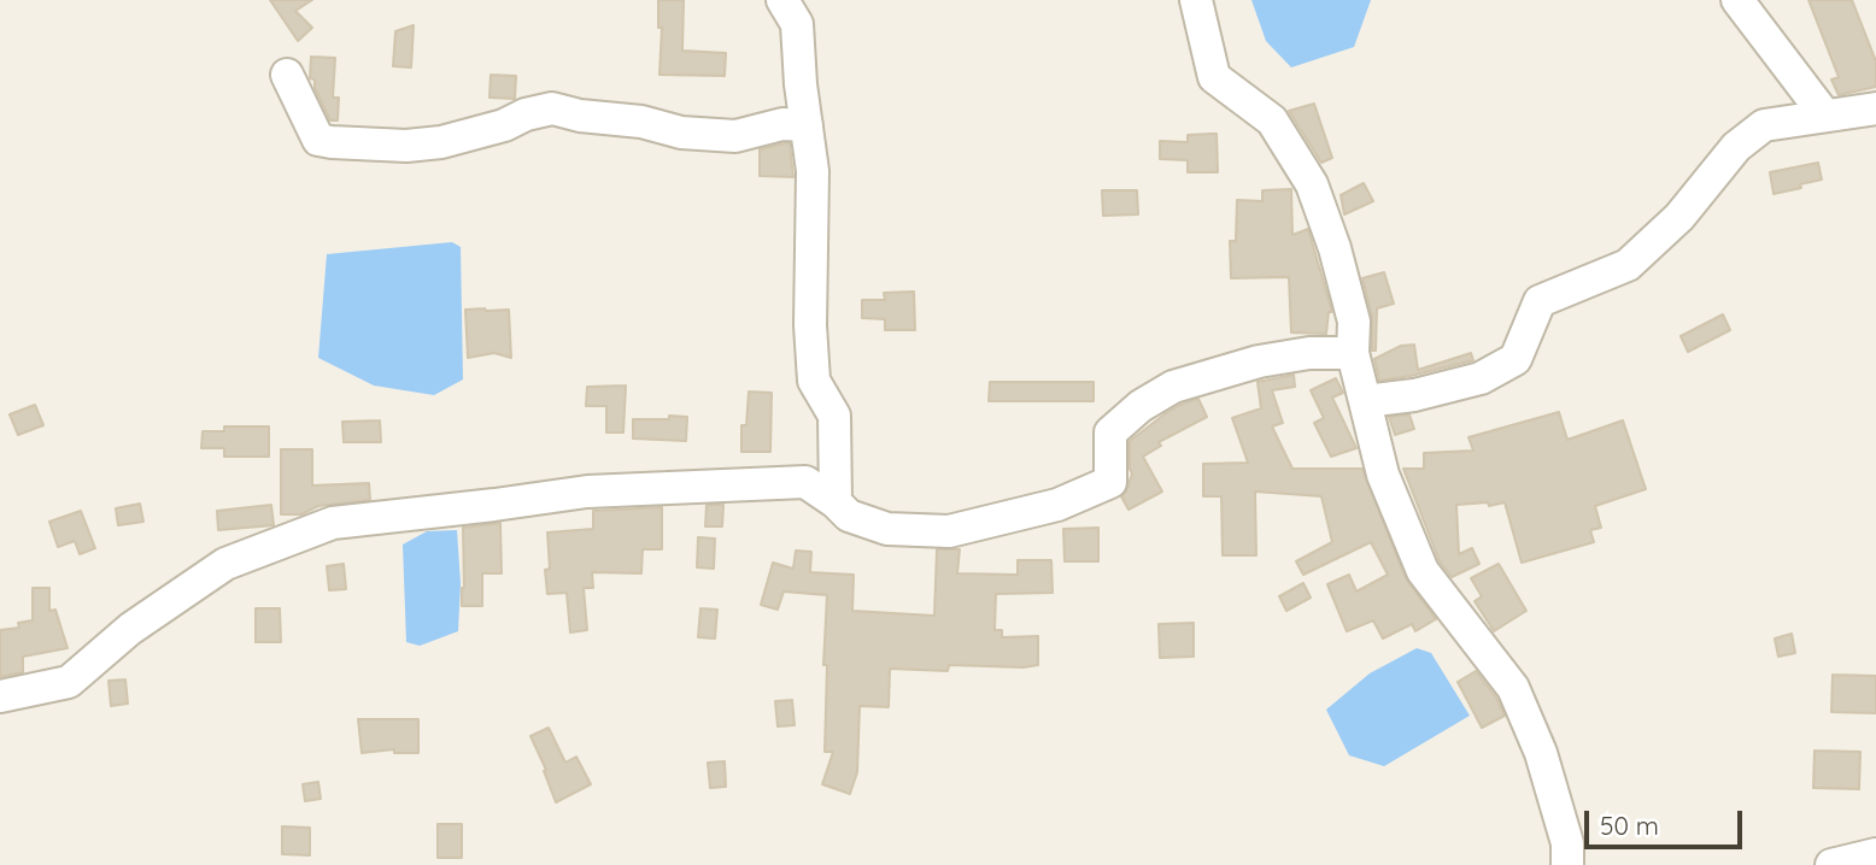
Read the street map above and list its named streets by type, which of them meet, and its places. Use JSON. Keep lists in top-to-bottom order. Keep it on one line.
{"scale_bar":"50 m"}
